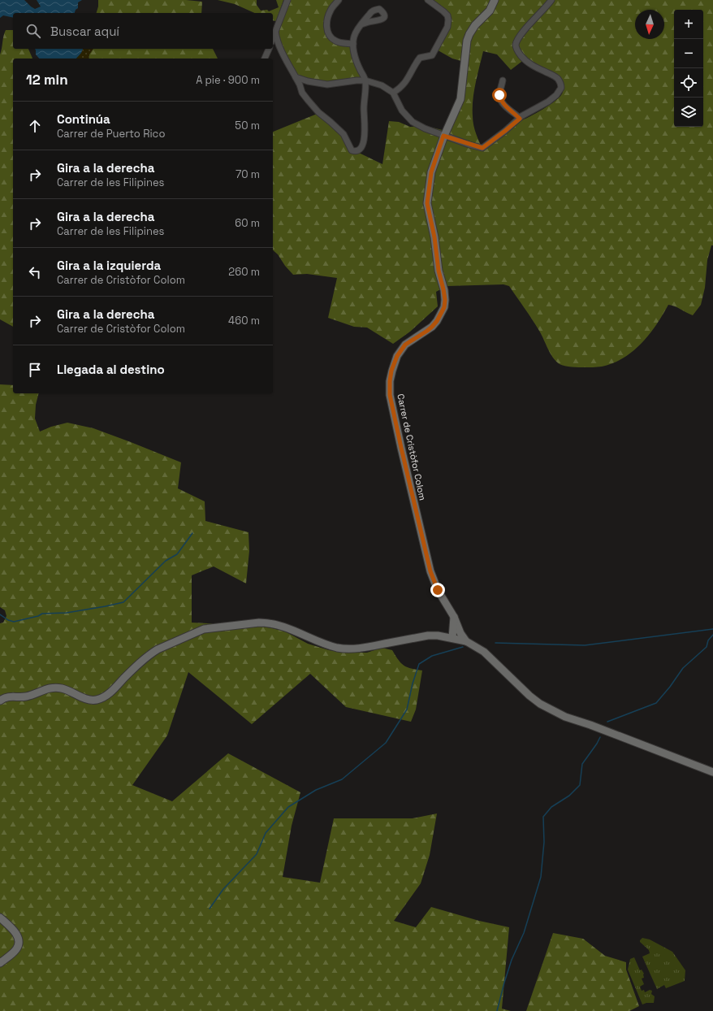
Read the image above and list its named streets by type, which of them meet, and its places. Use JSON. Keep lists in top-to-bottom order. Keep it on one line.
{"streets":{"street":["Carrer de Cristòfor Colom"]},"north":"bottom","page":{"map_buttons":["+","−"],"search":"Buscar aquí","heading":["12 min","A pie · 900 m"],"list":[["Continúa","Carrer de Puerto Rico","50 m"],["Gira a la derecha","Carrer de les Filipines","70 m"],["Gira a la derecha","Carrer de les Filipines","60 m"],["Gira a la izquierda","Carrer de Cristòfor Colom","260 m"],["Gira a la derecha","Carrer de Cristòfor Colom","460 m"],"Llegada al destino"]}}
